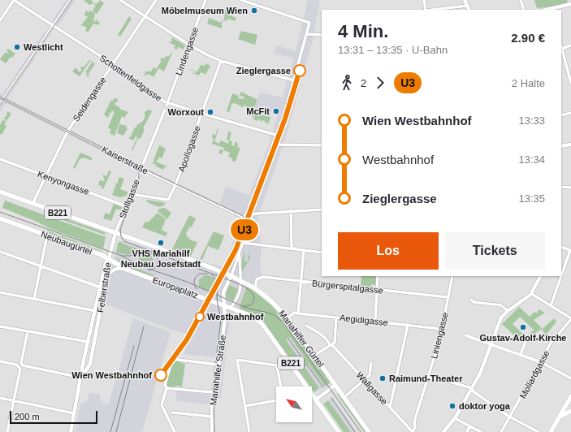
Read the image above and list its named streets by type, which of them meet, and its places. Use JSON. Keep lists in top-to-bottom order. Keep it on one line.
{"streets":{"main road":["B221","Neubaugürtel","Europaplatz","Mariahilfer Gürtel"],"street":["Lindengasse","Schottenfeldgasse","Seidengasse","Apollogasse","Kaiserstraße","Kenyongasse","Stollgasse","Bürgerspitalgasse","Felberstraße","Aegidigasse","Liniengasse","Mariahilfer Straße","Mollardgasse","Wallgasse"]},"crossings":[["Lindengasse","Schottenfeldgasse"],["Schottenfeldgasse","Seidengasse"],["Schottenfeldgasse","Apollogasse"],["Schottenfeldgasse","Mariahilfer Straße"],["Seidengasse","Kaiserstraße"],["Seidengasse","Kenyongasse"],["Seidengasse","B221"],["Apollogasse","Kaiserstraße"],["Apollogasse","Stollgasse"],["Kaiserstraße","Stollgasse"],["Kaiserstraße","Mariahilfer Straße"],["Kenyongasse","Stollgasse"],["Stollgasse","B221"],["B221","Europaplatz"],["B221","Mariahilfer Gürtel"],["B221","Mariahilfer Straße"],["Neubaugürtel","Felberstraße"],["Neubaugürtel","Europaplatz"],["Bürgerspitalgasse","Liniengasse"],["Bürgerspitalgasse","Mariahilfer Gürtel"],["Felberstraße","Europaplatz"],["Europaplatz","Mariahilfer Straße"],["Aegidigasse","Liniengasse"],["Aegidigasse","Mariahilfer Gürtel"],["Liniengasse","Wallgasse"],["Mariahilfer Gürtel","Mariahilfer Straße"]],"places":["Möbelmuseum Wien","Westlicht","Zieglergasse","McFit","Worxout","VHS Mariahilf Neubau Josefstadt","Westbahnhof","Gustav-Adolf-Kirche","Wien Westbahnhof","Raimund-Theater","doktor yoga"],"lines":["metro line U3"],"scale_bar":"200 m","north":"top left","page":{"on_map":"U3","heading":["4 Min.","13:31 – 13:35 · U-Bahn","2.90 €"],"legs":["2","U3","2 Halte"],"list":[{"name":"Wien Westbahnhof","value":"13:33"},{"name":"Westbahnhof","value":"13:34"},{"name":"Zieglergasse","value":"13:35"}],"buttons":["Los","Tickets"],"scale":"200 m"}}
